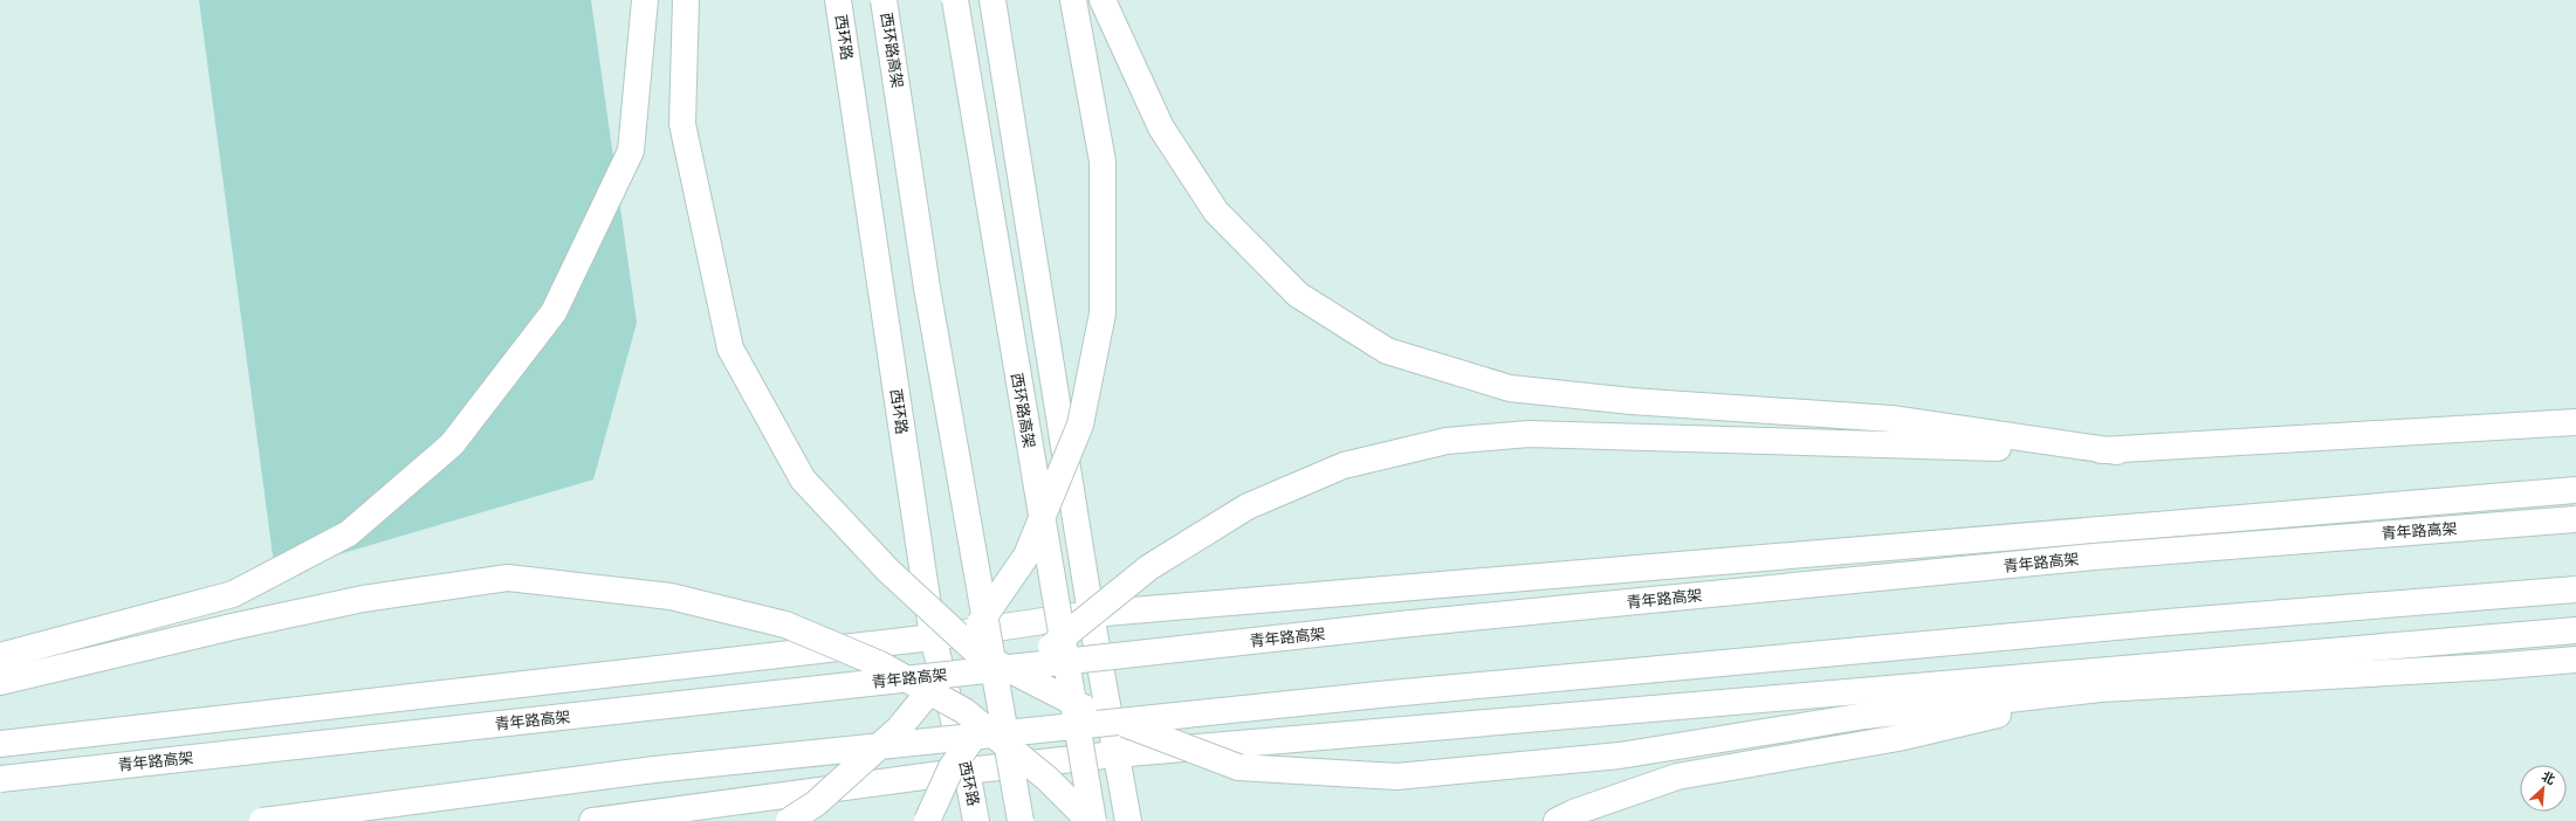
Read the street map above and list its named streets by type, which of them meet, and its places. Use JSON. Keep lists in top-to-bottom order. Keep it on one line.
{"streets":{"main road":["西环路","西环路高架","青年路高架"]},"north":"top right"}
